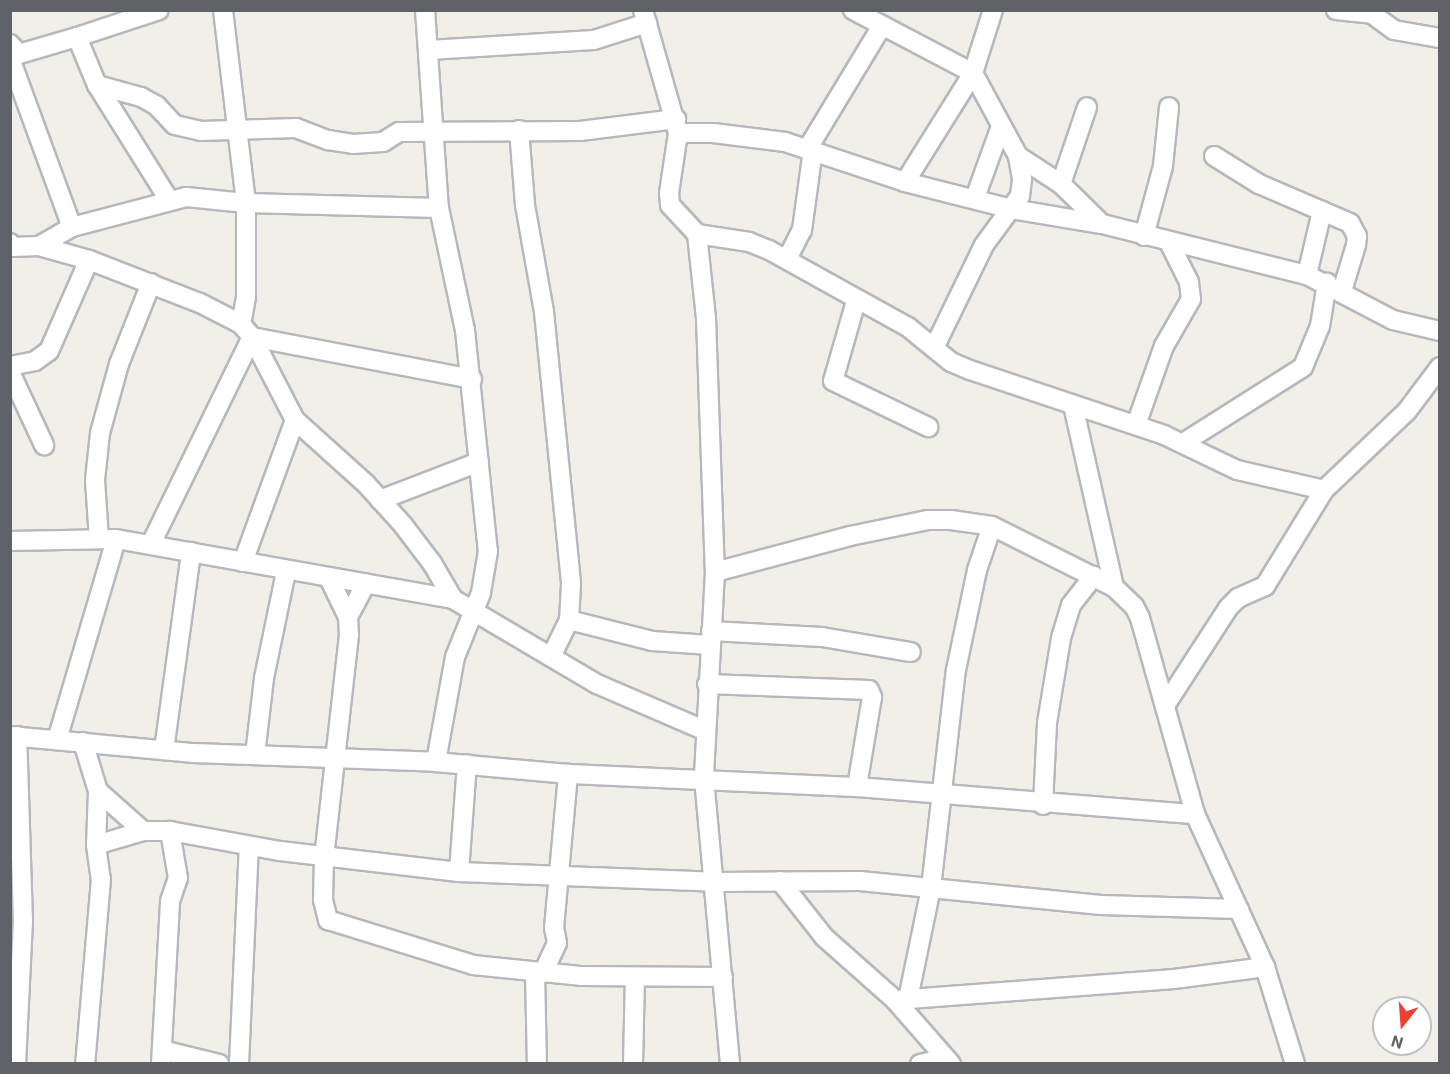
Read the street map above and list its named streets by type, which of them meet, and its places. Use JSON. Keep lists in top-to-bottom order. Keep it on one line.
{"north":"bottom"}
